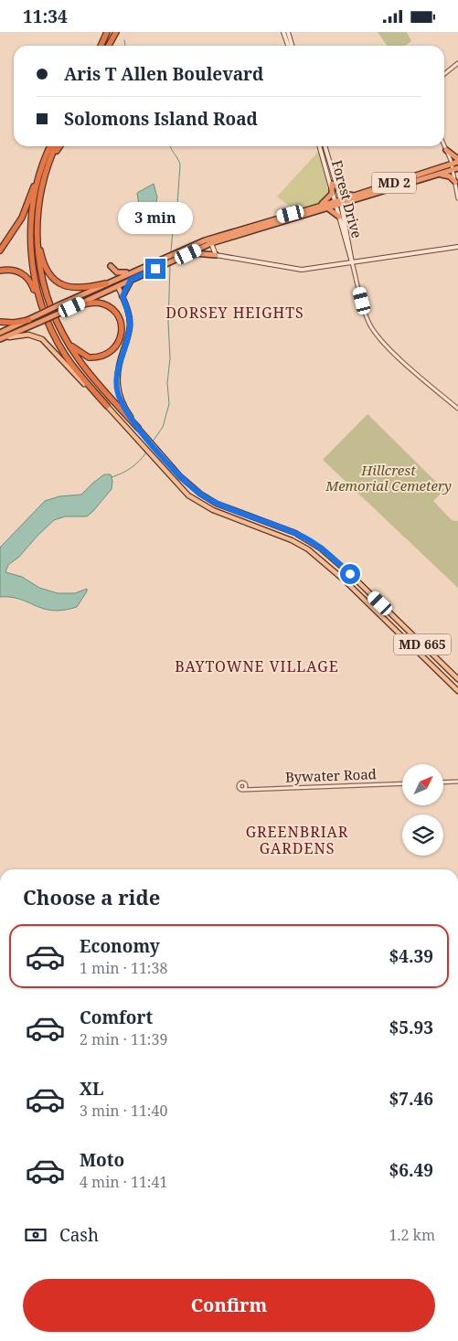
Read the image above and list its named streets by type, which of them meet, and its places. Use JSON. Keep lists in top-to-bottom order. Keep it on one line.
{"streets":{"highway":["MD 2","MD 665"],"main road":["Forest Drive"],"street":["Bywater Road"]},"crossings":[["MD 2","Forest Drive"]],"districts":["DORSEY HEIGHTS","BAYTOWNE VILLAGE","GREENBRIAR GARDENS"],"parks":["Hillcrest Memorial Cemetery"],"north":"top right","page":{"status":"11:34","banner":["Aris T Allen Boulevard","Solomons Island Road"],"bubble":"3 min","heading":"Choose a ride","list":[{"name":"Economy","note":"1 min · 11:38","value":"$4.39"},{"name":"Comfort","note":"2 min · 11:39","value":"$5.93"},{"name":"XL","note":"3 min · 11:40","value":"$7.46"},{"name":"Moto","note":"4 min · 11:41","value":"$6.49"}],"pay":["Cash","1.2 km"],"buttons":"Confirm"}}
